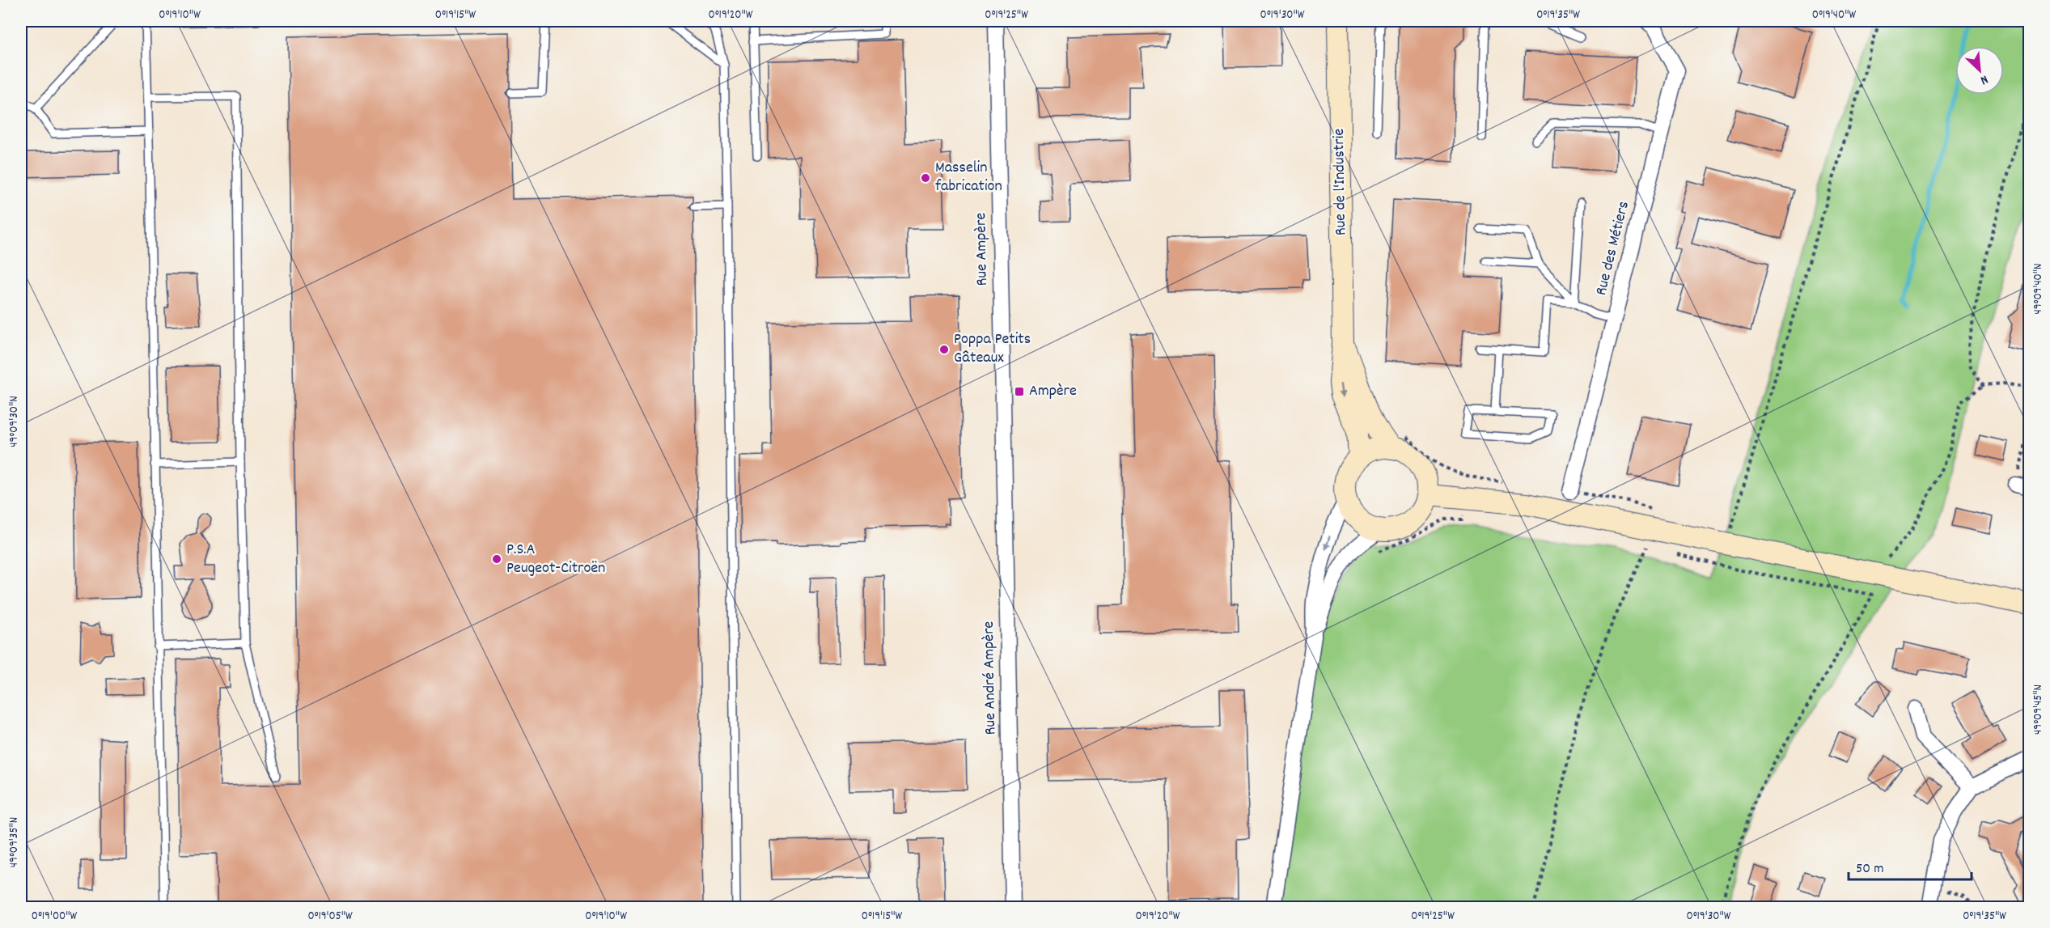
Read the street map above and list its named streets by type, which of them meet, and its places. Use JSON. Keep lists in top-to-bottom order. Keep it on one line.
{"streets":{"street":["Rue de l'Industrie","Rue des Métiers","Rue Ampère","Rue André Ampère"]},"crossings":[["Rue Ampère","Rue André Ampère"]],"places":{"other":["Masselin fabrication","Poppa Petits Gâteaux","P.S.A Peugeot-Citroën"],"transit":["Ampère"]},"scale_bar":"50 m","north":"bottom right","coordinates":["0°19'10\"W","0°19'15\"W","0°19'20\"W","0°19'25\"W","0°19'30\"W","0°19'35\"W","0°19'40\"W","49°09'40\"N","49°09'30\"N","49°09'45\"N","49°09'35\"N","0°19'00\"W","0°19'05\"W"]}
